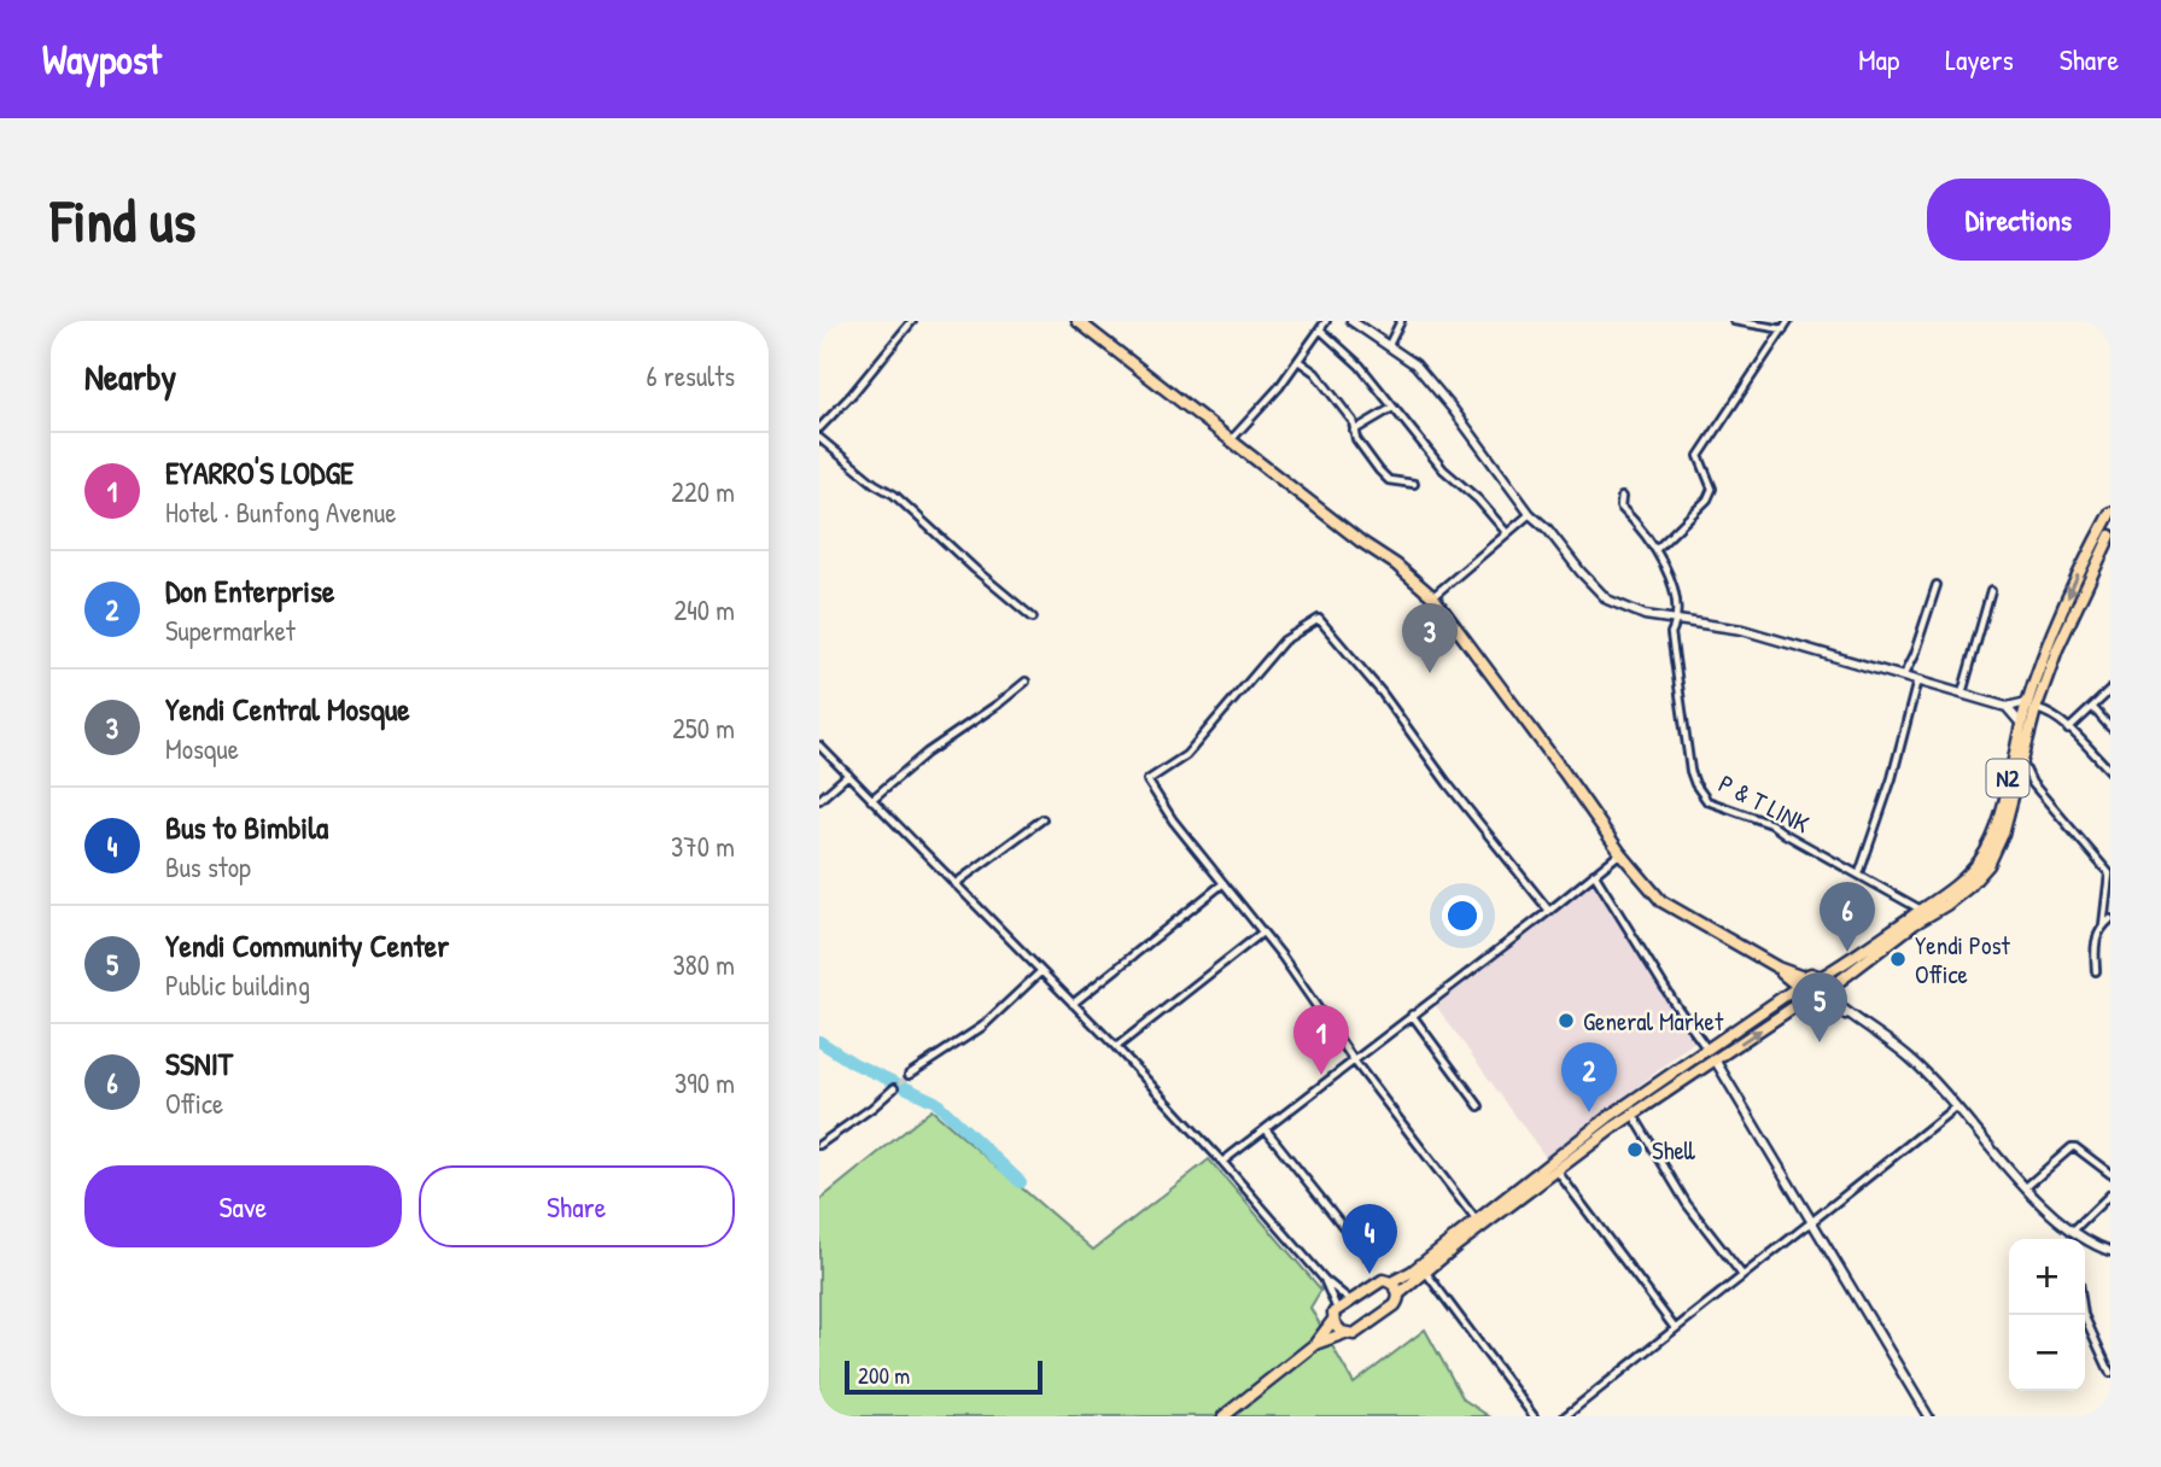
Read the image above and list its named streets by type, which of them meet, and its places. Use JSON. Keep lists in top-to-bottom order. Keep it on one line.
{"streets":{"highway":["N2"],"street":["P & T LINK"]},"crossings":[["N2","P & T LINK"]],"places":["Yendi Post Office","General Market","Shell"],"scale_bar":"200 m","page":{"header":"Waypost","nav":["Map","Layers","Share"],"buttons":["Directions",["Save","Share"]],"title":"Find us","heading":["Nearby","6 results"],"list":[{"mark":"1","name":"EYARRO'S LODGE","note":"Hotel · Bunfong Avenue","value":"220 m"},{"mark":"2","name":"Don Enterprise","note":"Supermarket","value":"240 m"},{"mark":"3","name":"Yendi Central Mosque","note":"Mosque","value":"250 m"},{"mark":"4","name":"Bus to Bimbila","note":"Bus stop","value":"370 m"},{"mark":"5","name":"Yendi Community Center","note":"Public building","value":"380 m"},{"mark":"6","name":"SSNIT","note":"Office","value":"390 m"}],"pins":["3","6","5","1","2","4"],"map_buttons":["+","−"],"scale":"200 m"}}
